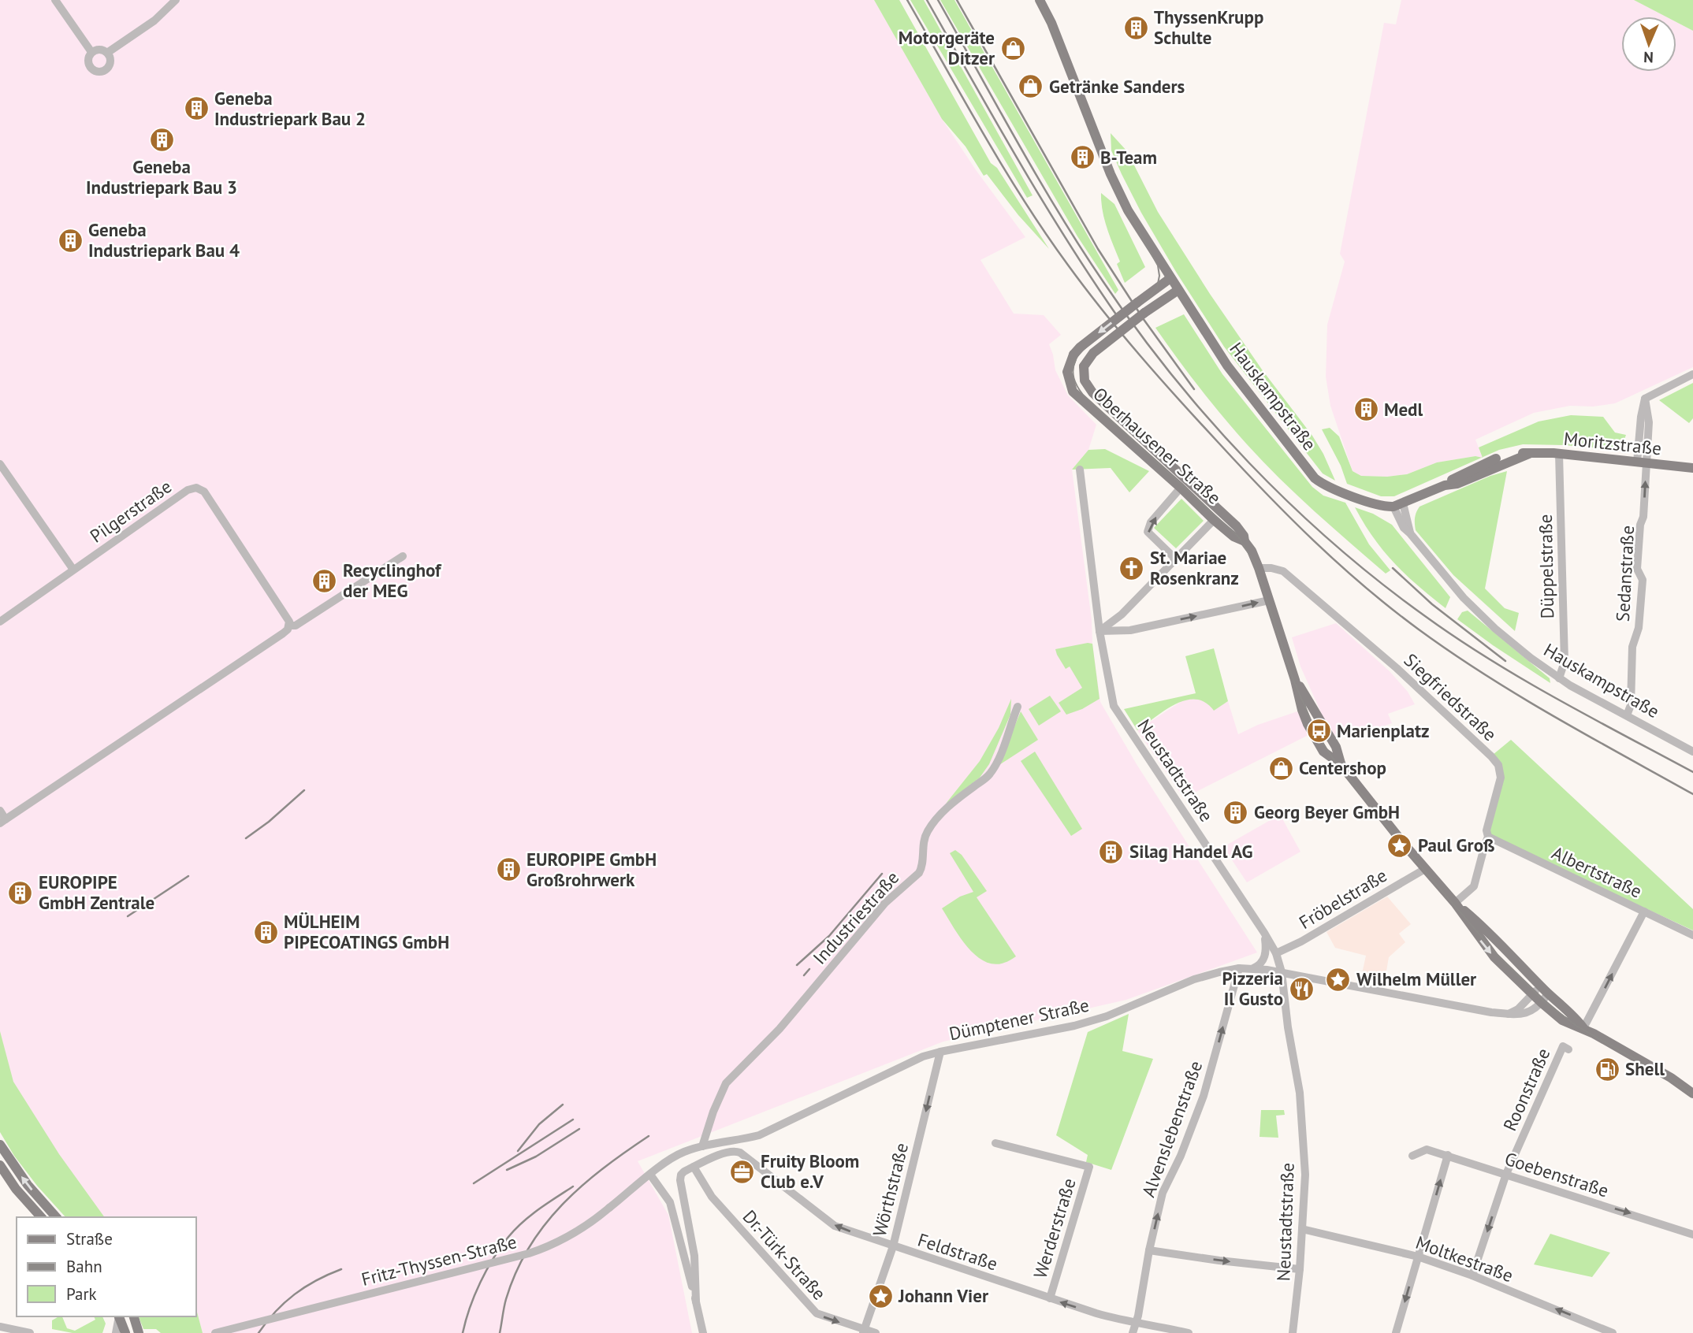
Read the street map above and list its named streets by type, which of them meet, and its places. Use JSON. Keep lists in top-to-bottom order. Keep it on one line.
{"streets":{"main road":["Hauskampstraße","Moritzstraße","Oberhausener Straße"],"street":["Pilgerstraße","Düppelstraße","Sedanstraße","Siegfriedstraße","Neustadtstraße","Albertstraße","Fröbelstraße","Industriestraße","Dümptener Straße","Roonstraße","Alvenslebenstraße","Goebenstraße","Wörthstraße","Werderstraße","Feldstraße","Dr.-Türk-Straße","Moltkestraße","Fritz-Thyssen-Straße"]},"crossings":[["Hauskampstraße","Moritzstraße"],["Hauskampstraße","Oberhausener Straße"],["Hauskampstraße","Düppelstraße"],["Hauskampstraße","Sedanstraße"],["Moritzstraße","Düppelstraße"],["Moritzstraße","Sedanstraße"],["Oberhausener Straße","Siegfriedstraße"],["Oberhausener Straße","Fröbelstraße"],["Oberhausener Straße","Dümptener Straße"],["Siegfriedstraße","Albertstraße"],["Neustadtstraße","Fröbelstraße"],["Neustadtstraße","Dümptener Straße"],["Neustadtstraße","Moltkestraße"],["Industriestraße","Dümptener Straße"],["Dümptener Straße","Alvenslebenstraße"],["Dümptener Straße","Wörthstraße"],["Dümptener Straße","Fritz-Thyssen-Straße"],["Roonstraße","Goebenstraße"],["Roonstraße","Moltkestraße"],["Alvenslebenstraße","Feldstraße"],["Wörthstraße","Feldstraße"],["Wörthstraße","Dr.-Türk-Straße"],["Werderstraße","Feldstraße"],["Feldstraße","Dr.-Türk-Straße"]],"one_way":["Sedanstraße","Alvenslebenstraße","Goebenstraße","Wörthstraße","Feldstraße","Dr.-Türk-Straße","Moltkestraße"],"places":{"building":["ThyssenKrupp Schulte","Geneba Industriepark Bau 2","Geneba Industriepark Bau 3","B-Team","Geneba Industriepark Bau 4","Medl","Recyclinghof der MEG","Georg Beyer GmbH","Silag Handel AG","EUROPIPE GmbH Großrohrwerk","EUROPIPE GmbH Zentrale","MÜLHEIM PIPECOATINGS GmbH"],"shop":["Motorgeräte Ditzer","Getränke Sanders","Centershop"],"church":["St. Mariae Rosenkranz"],"bus stop":["Marienplatz"],"place":["Paul Groß","Wilhelm Müller","Johann Vier"],"restaurant":["Pizzeria Il Gusto"],"fuel station":["Shell"],"office":["Fruity Bloom Club e.V"]},"legend":["Straße","Bahn","Park"],"north":"bottom"}
